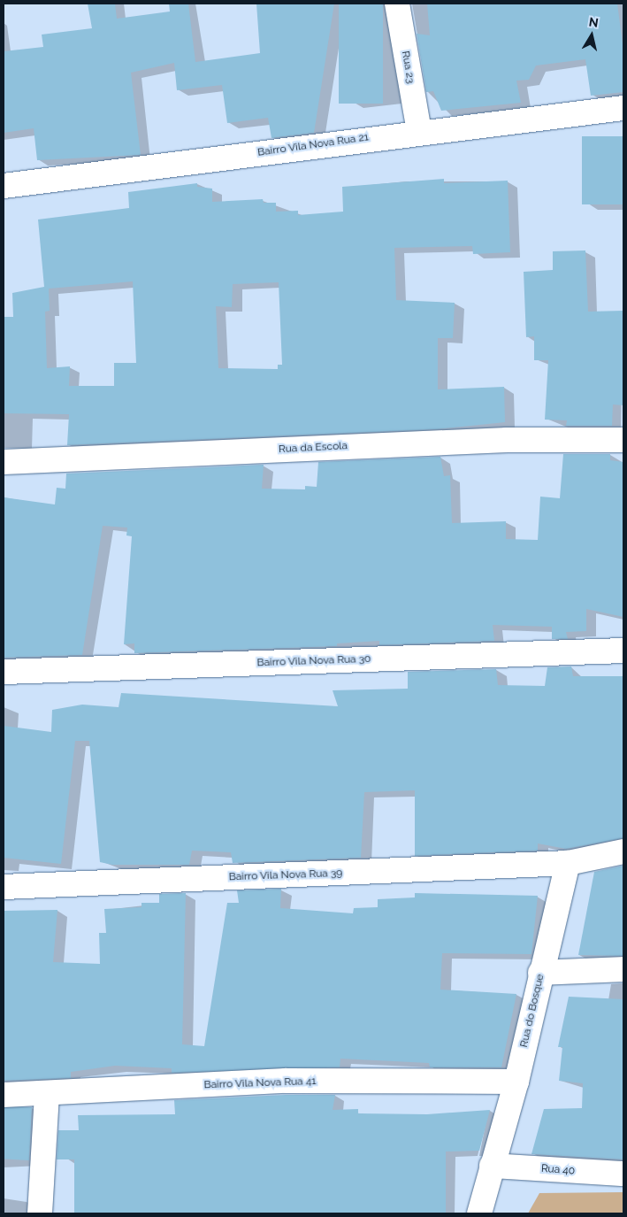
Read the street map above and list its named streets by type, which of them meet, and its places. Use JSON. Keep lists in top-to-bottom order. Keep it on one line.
{"streets":{"street":["Rua 23","Bairro Vila Nova Rua 21","Rua da Escola","Bairro Vila Nova Rua 30","Bairro Vila Nova Rua 39","Rua do Bosque","Bairro Vila Nova Rua 41","Rua 40"]},"crossings":[["Rua 23","Bairro Vila Nova Rua 21"],["Bairro Vila Nova Rua 39","Rua do Bosque"],["Rua do Bosque","Bairro Vila Nova Rua 41"],["Rua do Bosque","Rua 40"]],"north":"top"}
